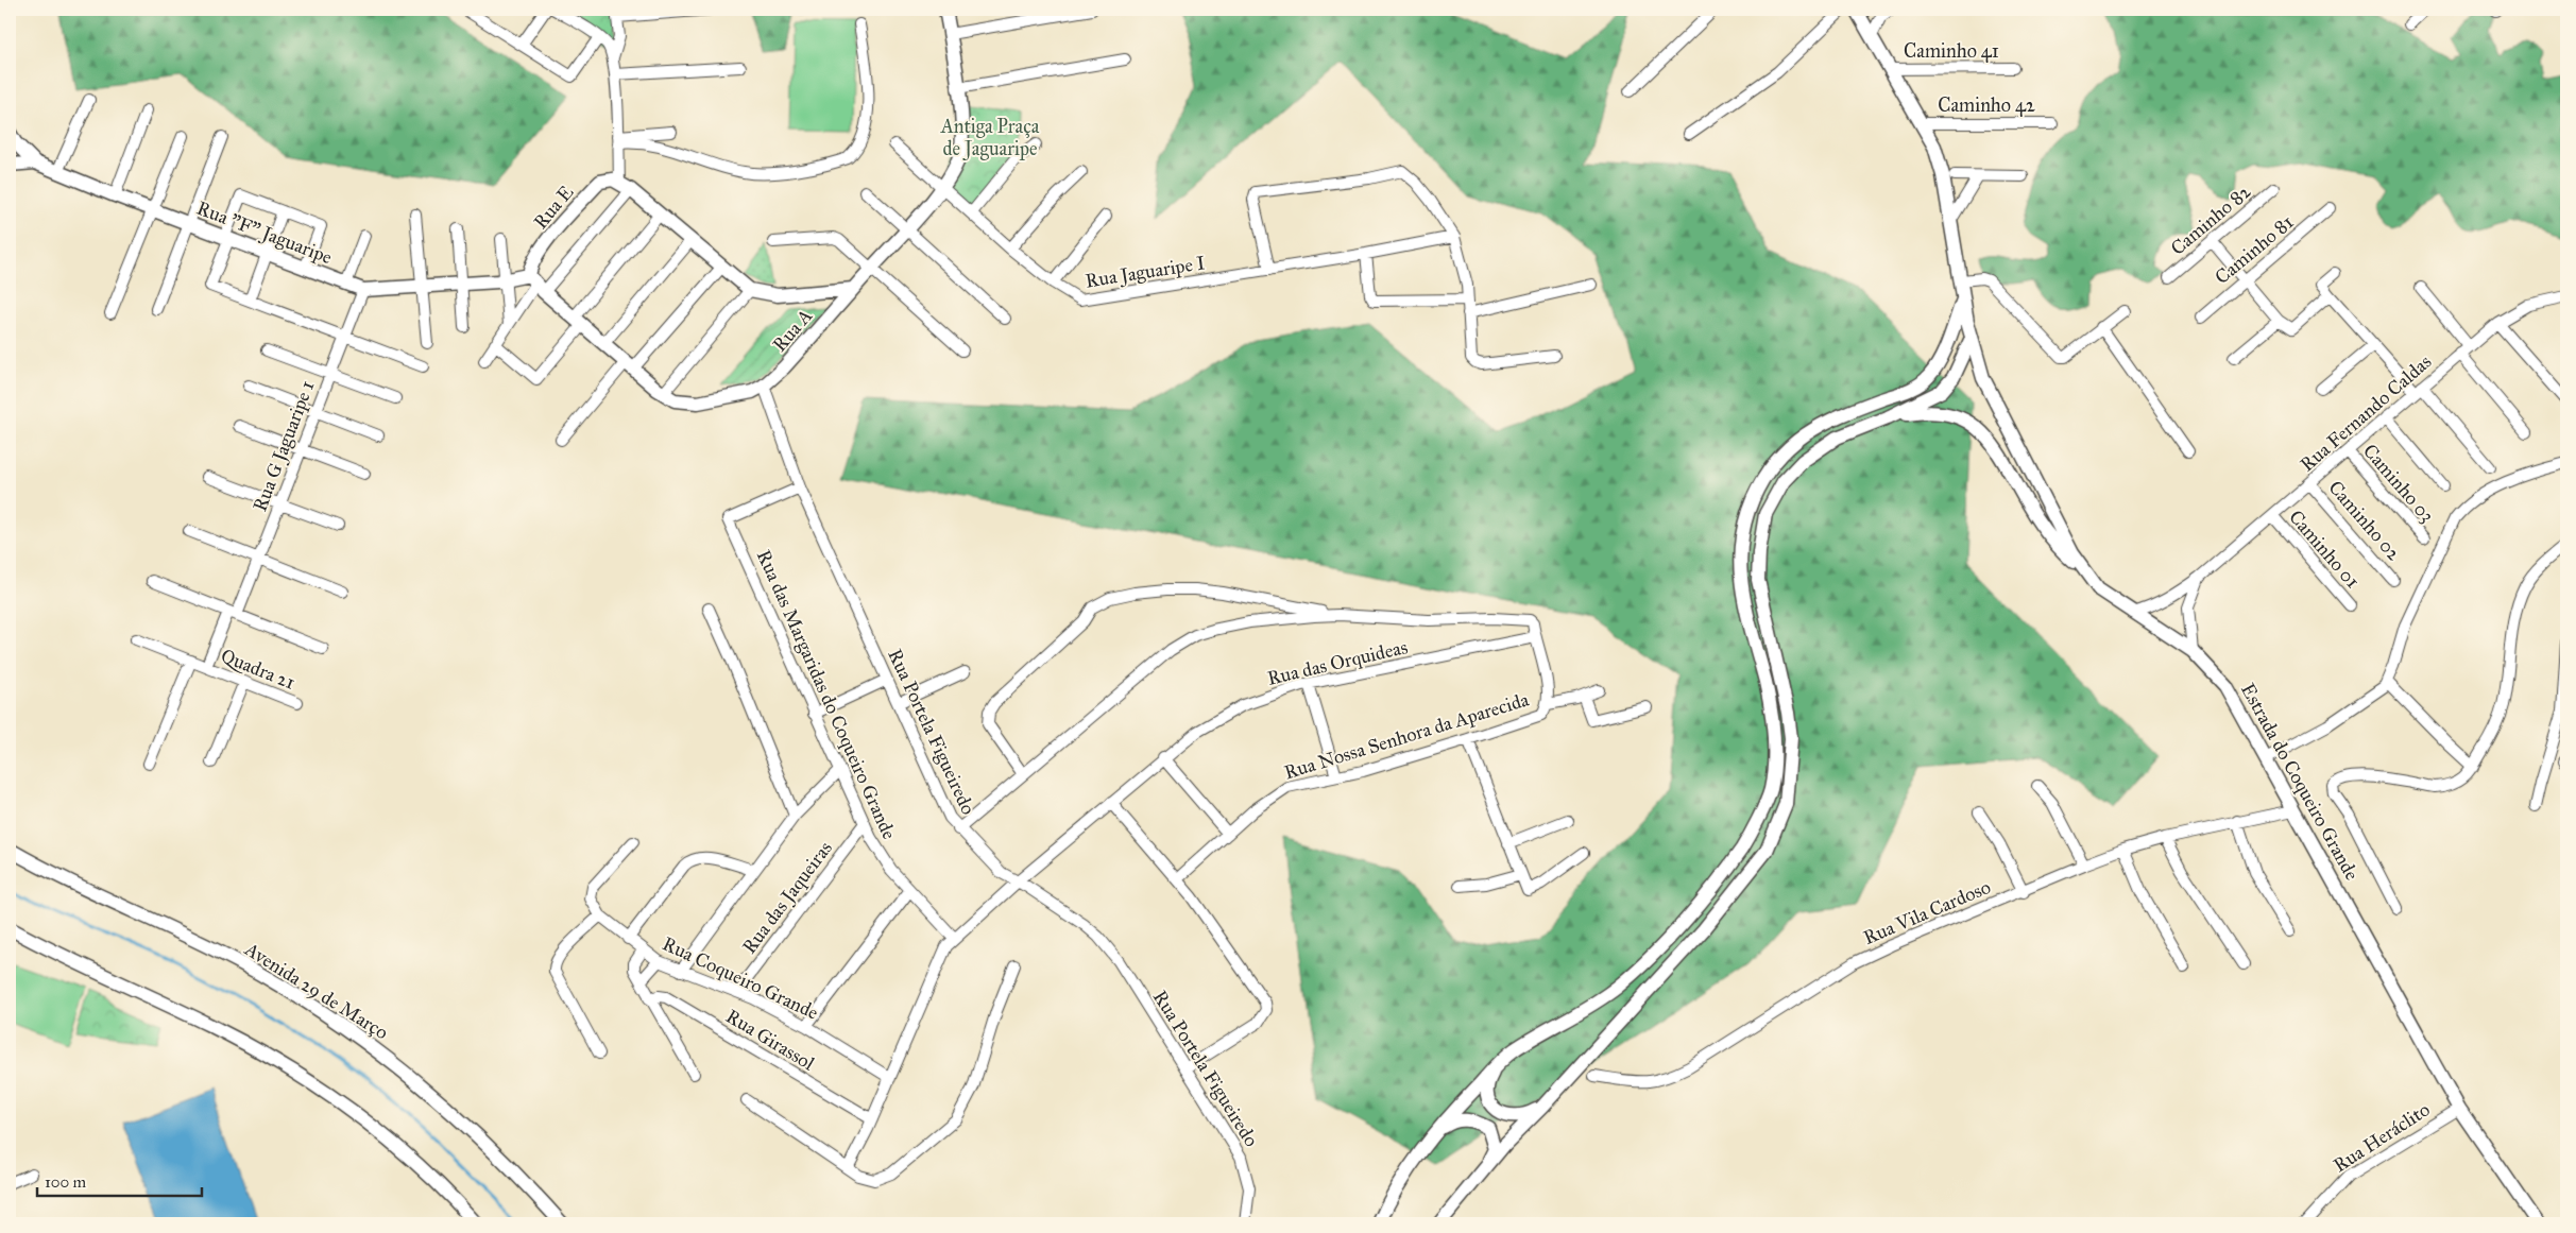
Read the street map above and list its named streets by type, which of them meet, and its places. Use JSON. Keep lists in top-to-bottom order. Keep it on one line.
{"streets":{"main road":["Rua E","Rua \"F\" Jaguaripe","Rua A","Estrada do Coqueiro Grande","Avenida 29 de Março"],"street":["Caminho 41","Caminho 42","Caminho 82","Caminho 81","Rua Jaguaripe I","Rua Fernando Caldas","Rua G Jaguaripe 1","Caminho 03","Caminho 02","Caminho 01","Rua das Orquideas","Quadra 21","Rua das Margaridas do Coqueiro Grande","Rua Portela Figueiredo","Rua Nossa Senhora da Aparecida","Rua das Jaqueiras","Rua Vila Cardoso","Rua Coqueiro Grande","Rua Girassol","Rua Heráclito"]},"crossings":[["Caminho 41","Estrada do Coqueiro Grande"],["Caminho 42","Estrada do Coqueiro Grande"],["Rua E","Rua \"F\" Jaguaripe"],["Rua E","Rua A"],["Rua \"F\" Jaguaripe","Rua A"],["Rua \"F\" Jaguaripe","Rua G Jaguaripe 1"],["Rua A","Rua Portela Figueiredo"],["Rua Fernando Caldas","Caminho 03"],["Rua Fernando Caldas","Caminho 02"],["Rua Fernando Caldas","Caminho 01"],["Rua Fernando Caldas","Estrada do Coqueiro Grande"],["Rua G Jaguaripe 1","Quadra 21"],["Rua das Orquideas","Rua das Margaridas do Coqueiro Grande"],["Rua das Orquideas","Rua Portela Figueiredo"],["Rua das Orquideas","Rua Nossa Senhora da Aparecida"],["Rua das Orquideas","Rua Coqueiro Grande"],["Rua das Orquideas","Rua Girassol"],["Rua das Margaridas do Coqueiro Grande","Rua Portela Figueiredo"],["Rua das Margaridas do Coqueiro Grande","Rua das Jaqueiras"],["Rua Portela Figueiredo","Rua Nossa Senhora da Aparecida"],["Estrada do Coqueiro Grande","Rua Vila Cardoso"],["Estrada do Coqueiro Grande","Rua Heráclito"],["Rua das Jaqueiras","Rua Coqueiro Grande"]],"parks":["Antiga Praça de Jaguaripe"],"scale_bar":"100 m"}
